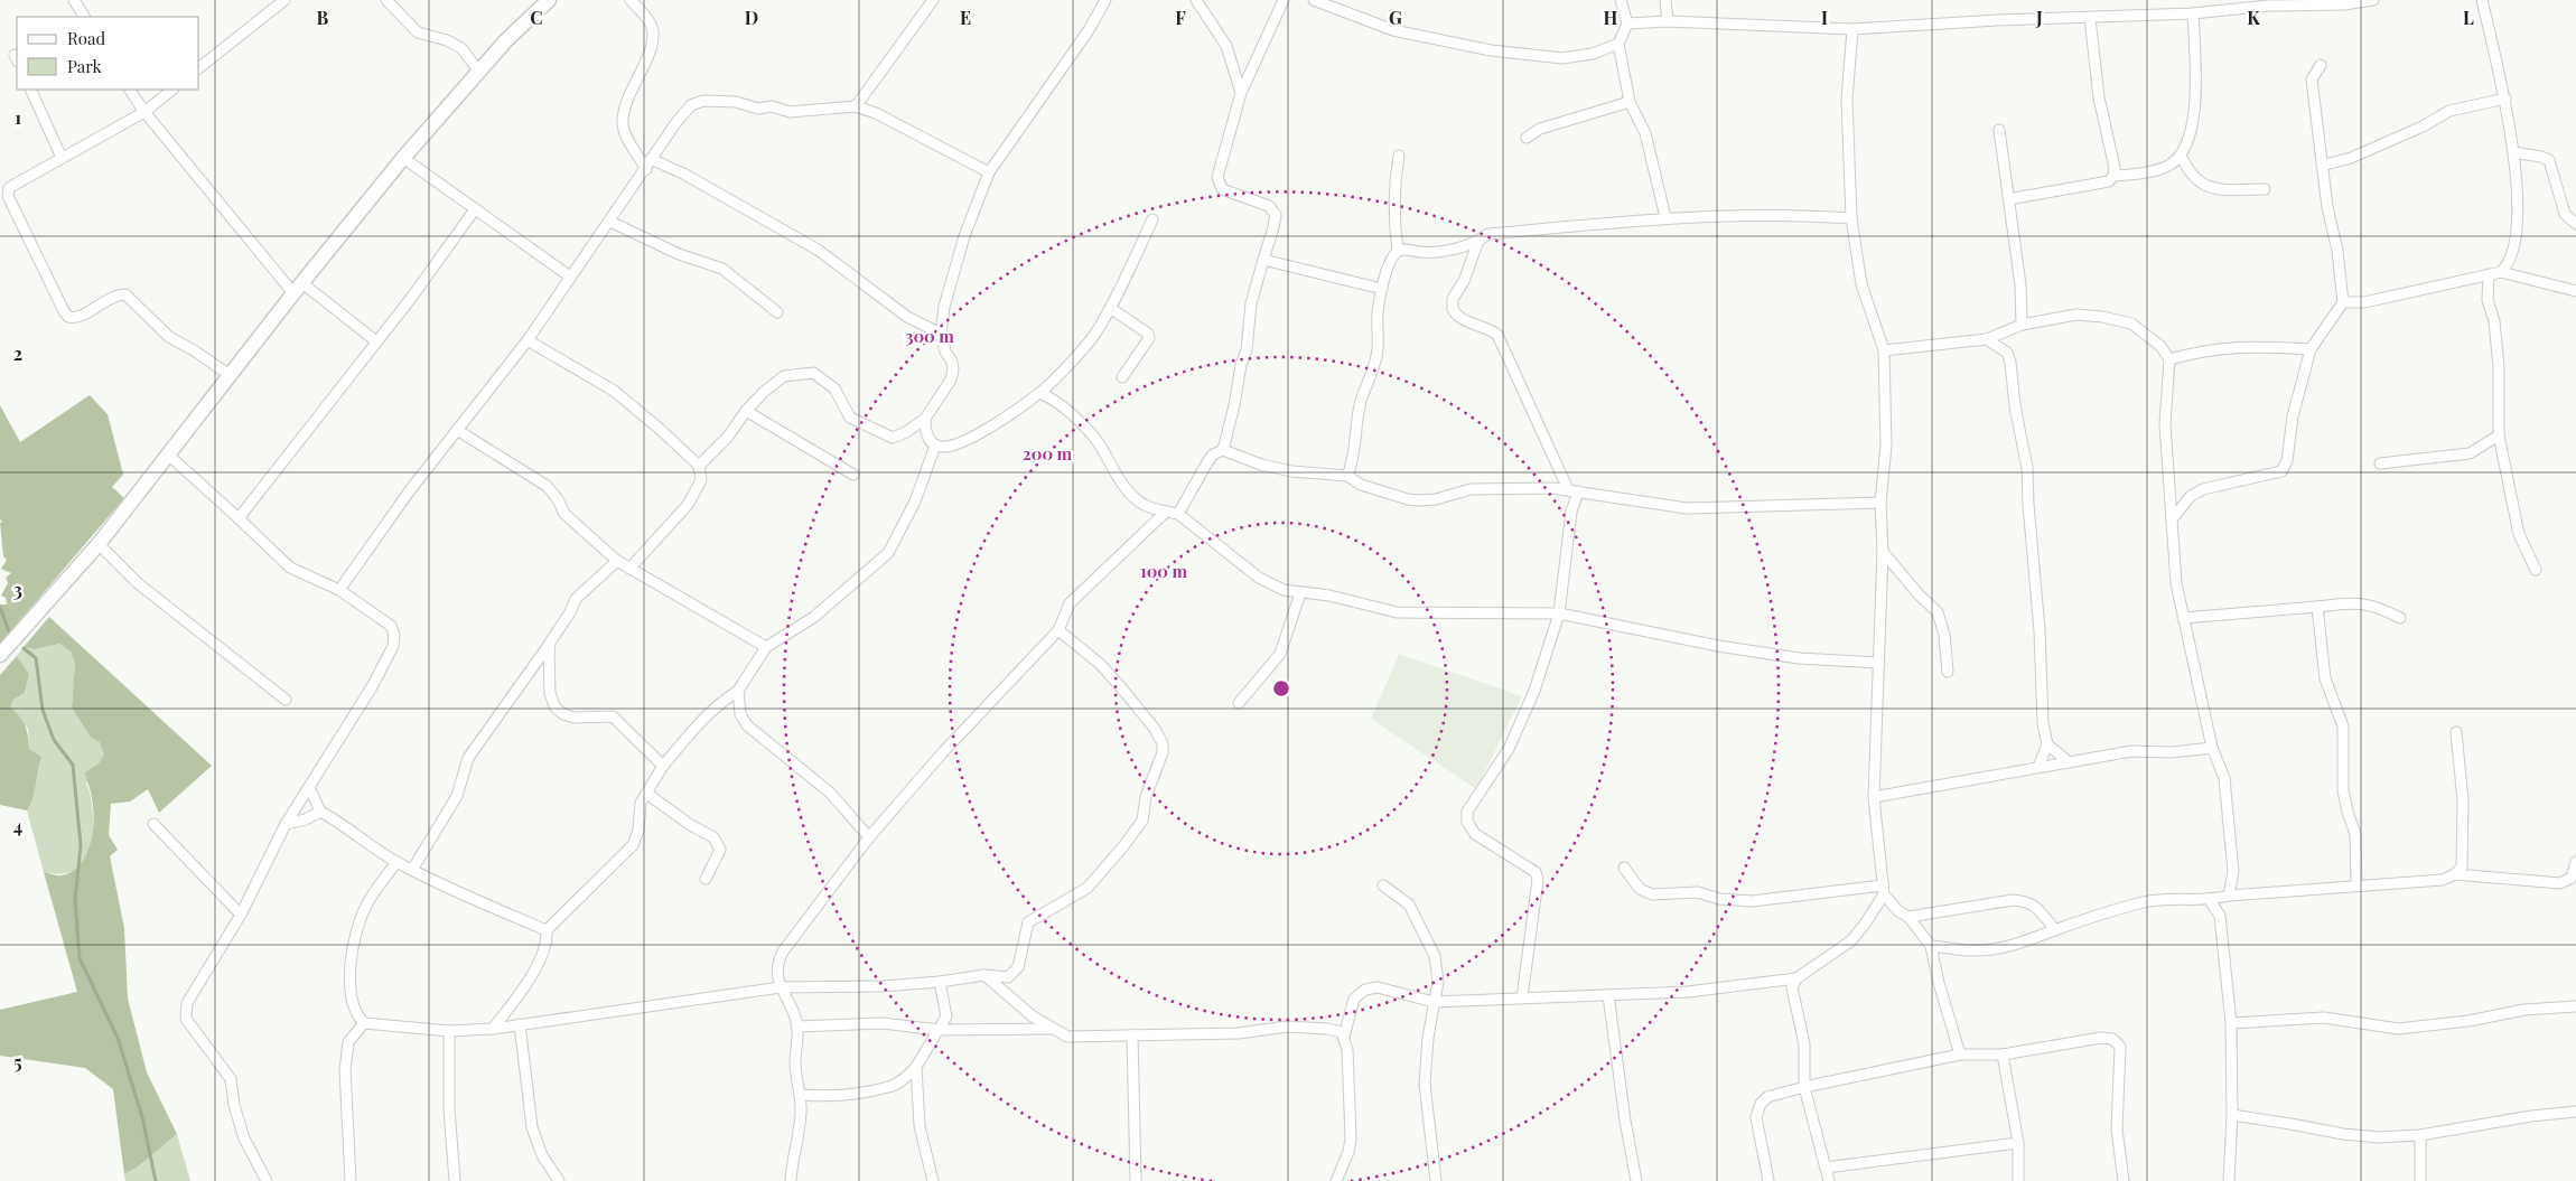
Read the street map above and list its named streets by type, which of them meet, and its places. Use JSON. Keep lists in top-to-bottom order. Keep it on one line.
{"legend":["Road","Park"],"grid":{"columns":["B","C","D","E","F","G","H","I","J","K","L"],"rows":["1","2","3","4","5"]},"rings":["300 m","200 m","100 m"]}
